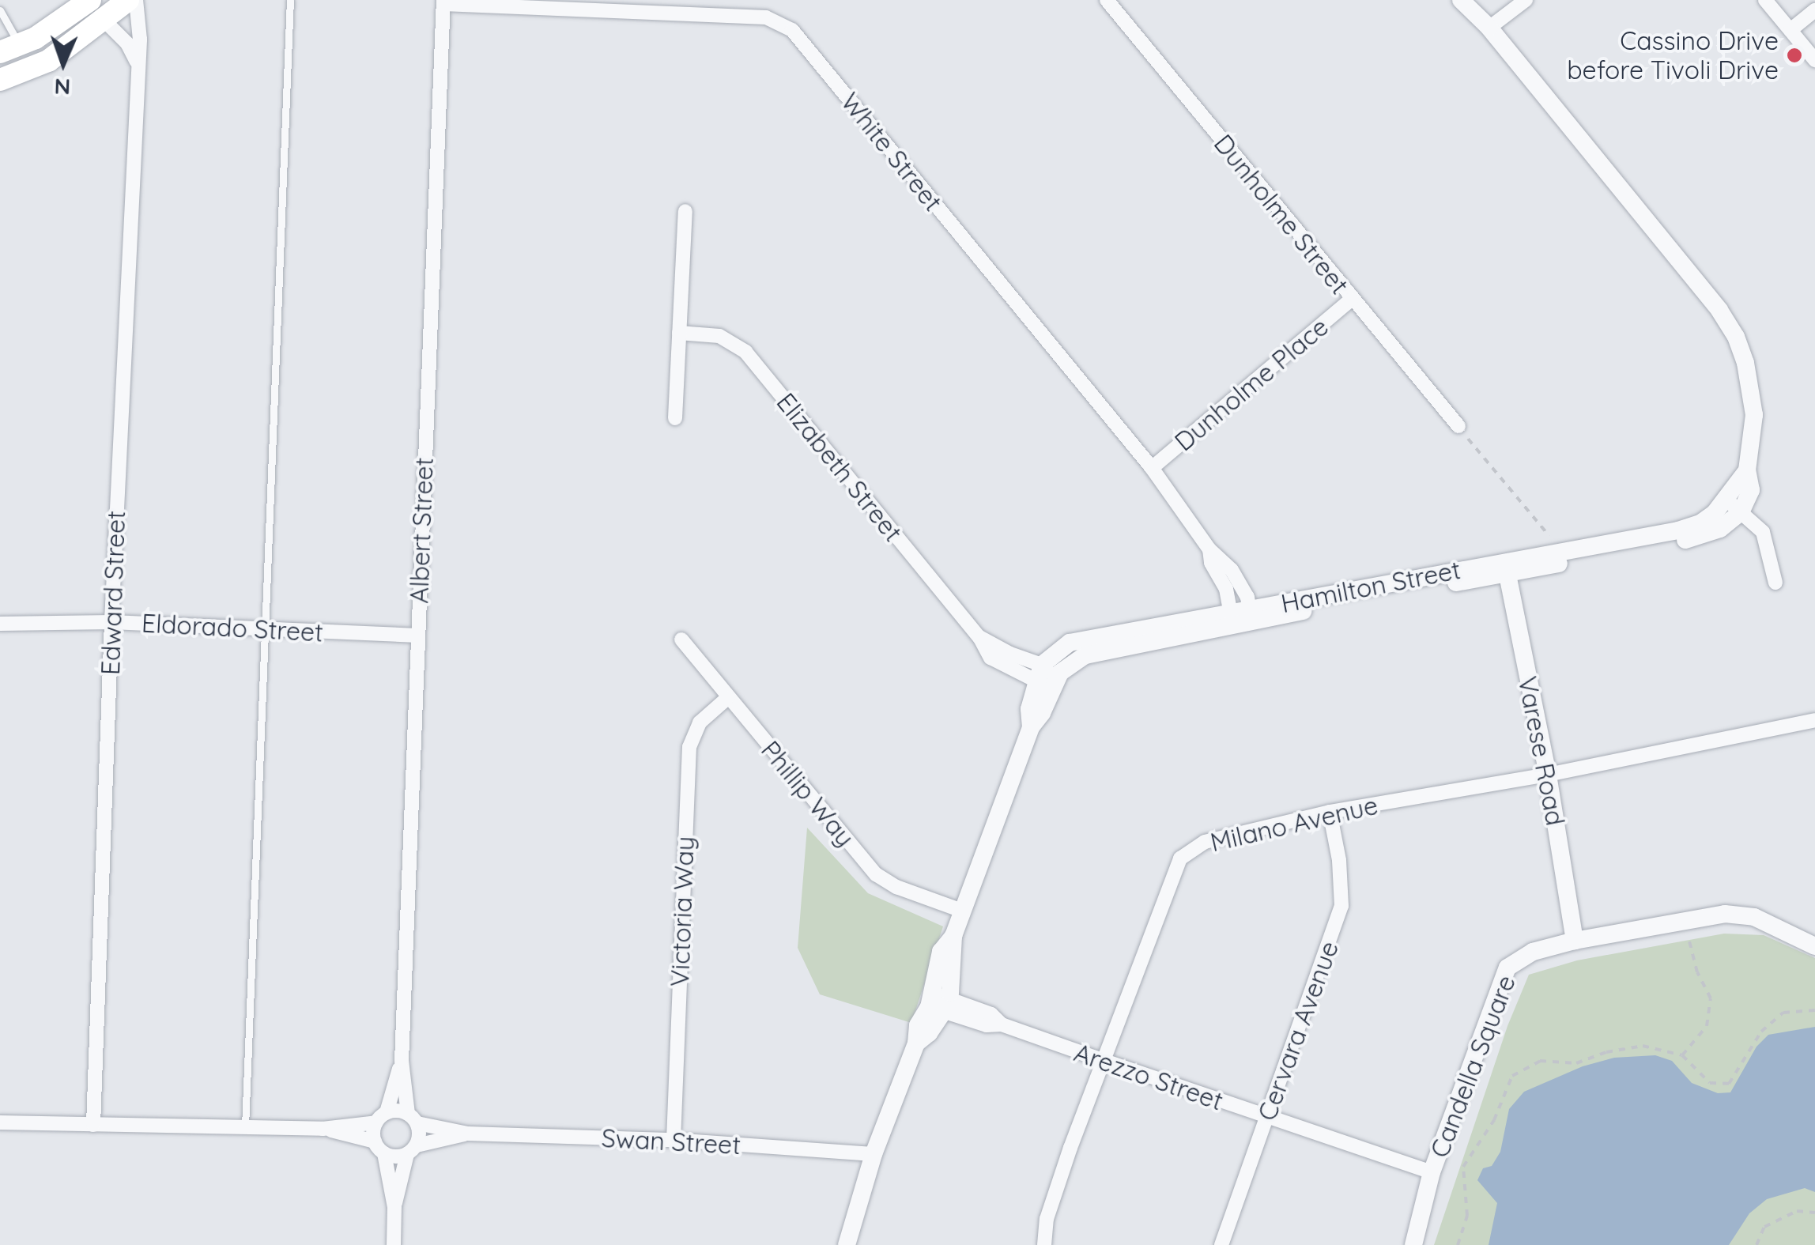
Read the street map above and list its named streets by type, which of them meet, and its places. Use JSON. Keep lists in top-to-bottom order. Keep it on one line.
{"streets":{"street":["White Street","Dunholme Street","Dunholme Place","Elizabeth Street","Albert Street","Hamilton Street","Edward Street","Eldorado Street","Varese Road","Phillip Way","Milano Avenue","Victoria Way","Cervara Avenue","Candella Square","Arezzo Street","Swan Street"]},"crossings":[["White Street","Dunholme Place"],["White Street","Albert Street"],["White Street","Hamilton Street"],["Dunholme Street","Dunholme Place"],["Elizabeth Street","Hamilton Street"],["Albert Street","Eldorado Street"],["Albert Street","Swan Street"],["Hamilton Street","Varese Road"],["Edward Street","Eldorado Street"],["Varese Road","Milano Avenue"],["Varese Road","Candella Square"],["Phillip Way","Victoria Way"],["Milano Avenue","Cervara Avenue"],["Milano Avenue","Arezzo Street"],["Victoria Way","Swan Street"],["Cervara Avenue","Arezzo Street"],["Candella Square","Arezzo Street"]],"places":["Cassino Drive before Tivoli Drive"],"north":"bottom"}
